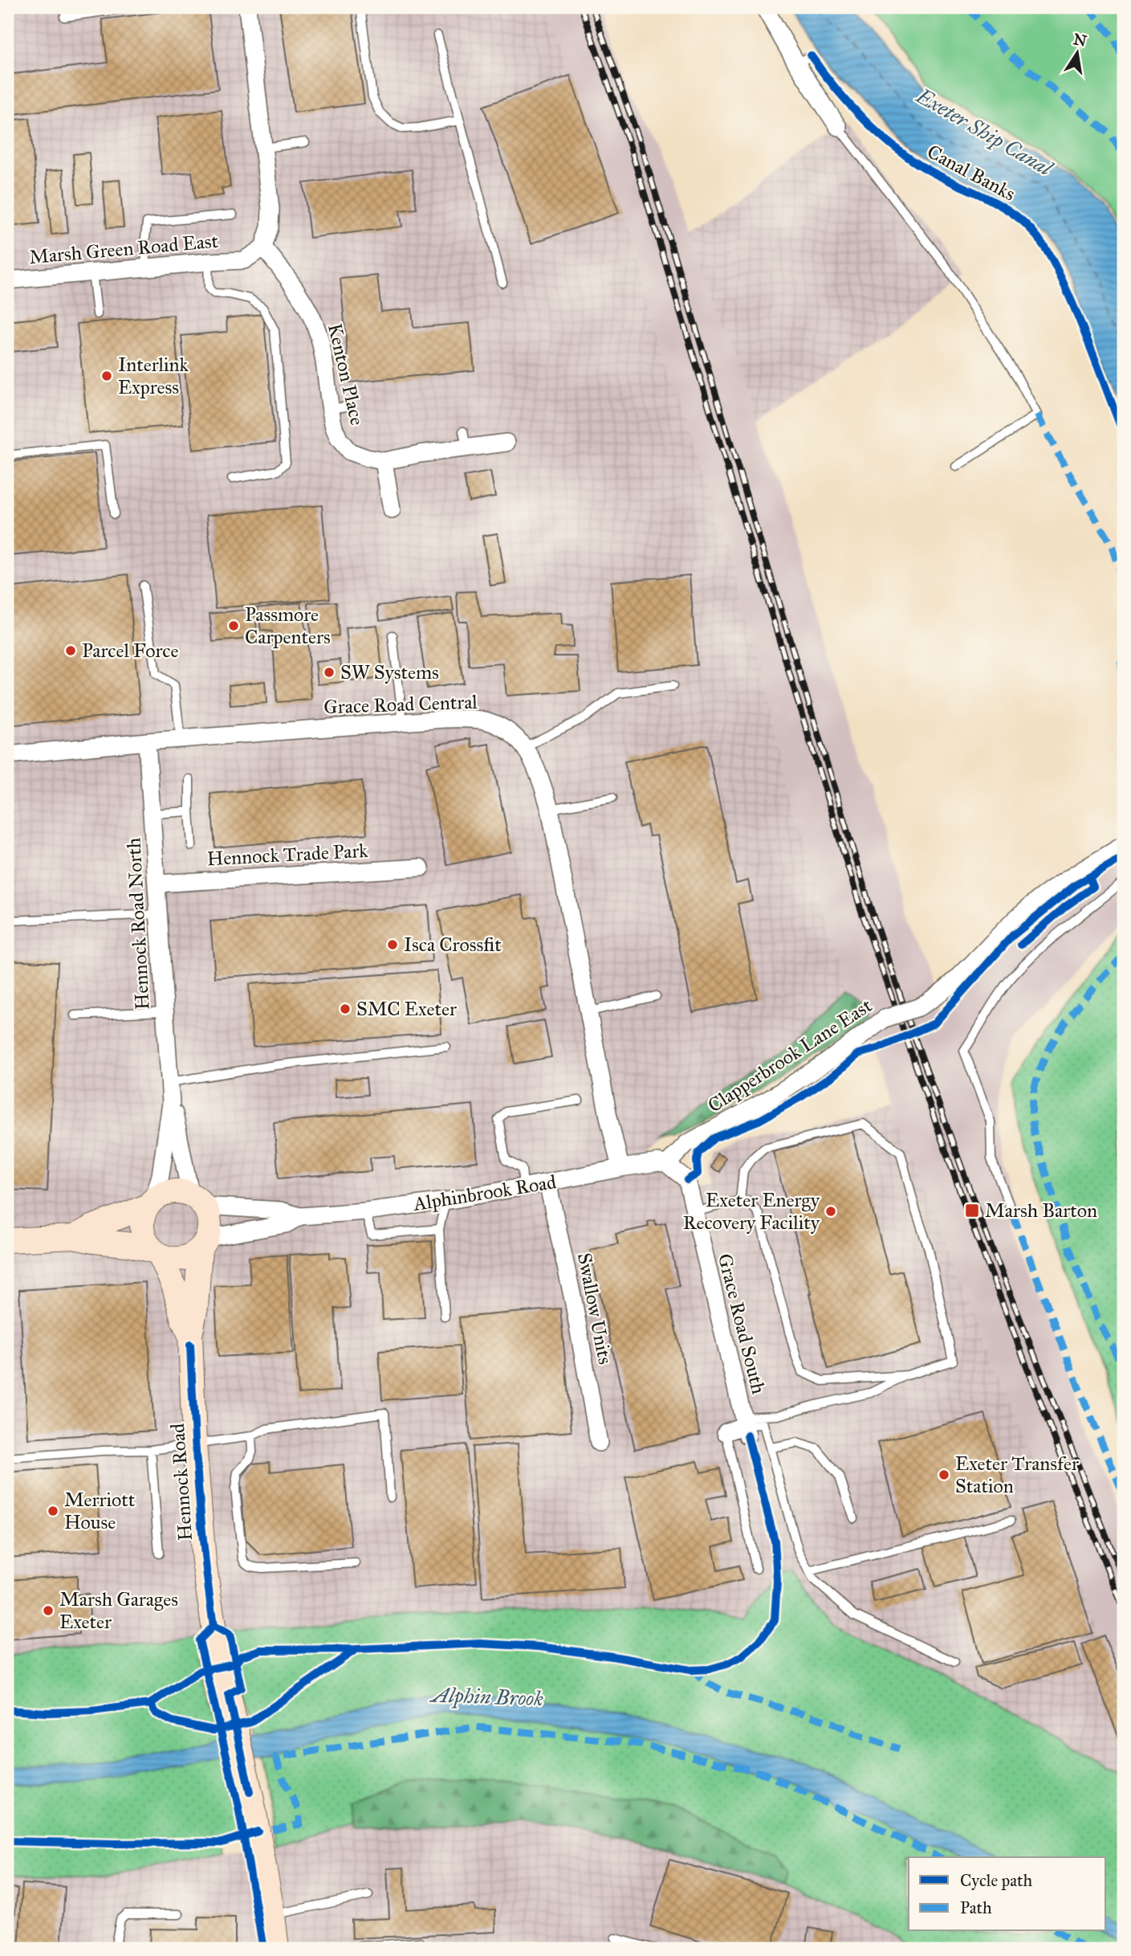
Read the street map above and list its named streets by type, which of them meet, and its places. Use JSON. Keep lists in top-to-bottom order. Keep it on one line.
{"streets":{"main road":["Hennock Road"],"street":["Marsh Green Road East","Kenton Place","Grace Road Central","Hennock Trade Park","Hennock Road North","Clapperbrook Lane East","Alphinbrook Road","Swallow Units","Grace Road South"],"cycle path":["Canal Banks"]},"crossings":[["Marsh Green Road East","Kenton Place"],["Grace Road Central","Hennock Road North"],["Grace Road Central","Alphinbrook Road"],["Hennock Trade Park","Hennock Road North"],["Hennock Road North","Alphinbrook Road"],["Hennock Road North","Hennock Road"],["Clapperbrook Lane East","Alphinbrook Road"],["Clapperbrook Lane East","Grace Road South"],["Alphinbrook Road","Swallow Units"],["Alphinbrook Road","Grace Road South"],["Alphinbrook Road","Hennock Road"]],"water":["Exeter Ship Canal","Alphin Brook"],"places":{"other":["Interlink Express","Passmore Carpenters","Parcel Force","SW Systems","Isca Crossfit","SMC Exeter","Exeter Energy Recovery Facility","Exeter Transfer Station","Merriott House","Marsh Garages Exeter"],"transit":["Marsh Barton"]},"legend":["Cycle path","Path"],"north":"top"}
